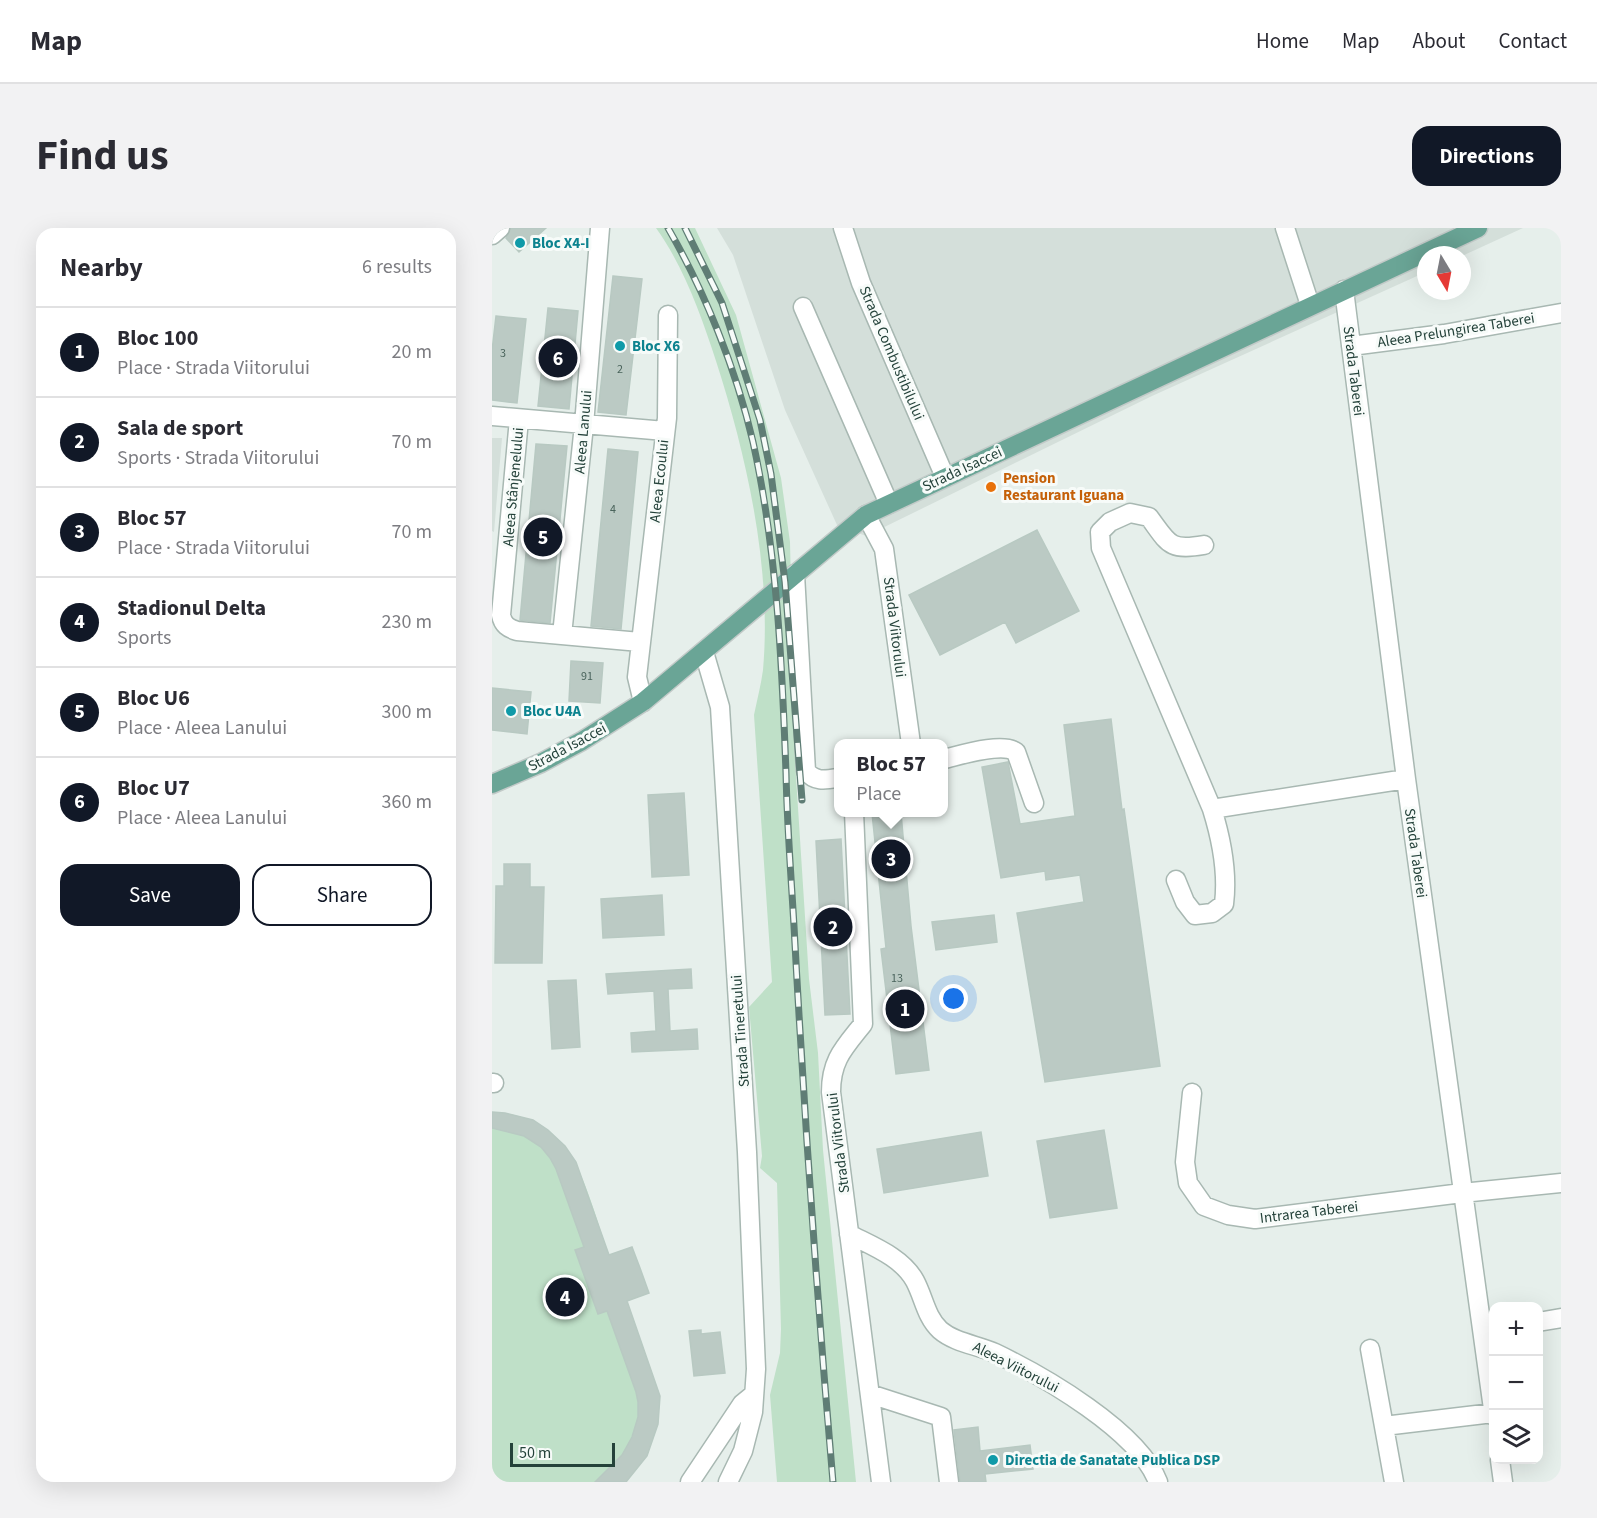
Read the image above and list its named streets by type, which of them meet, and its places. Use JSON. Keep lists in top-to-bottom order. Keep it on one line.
{"streets":{"main road":["Strada Isaccei"],"street":["Aleea Prelungirea Taberei","Strada Combustibilului","Strada Taberei","Aleea Lanului","Aleea Ecoului","Aleea Stânjenelului","Strada Viitorului","Strada Tineretului","Intrarea Taberei","Aleea Viitorului"]},"crossings":[["Aleea Prelungirea Taberei","Strada Taberei"],["Strada Combustibilului","Strada Isaccei"],["Strada Taberei","Strada Isaccei"],["Strada Taberei","Intrarea Taberei"],["Aleea Lanului","Aleea Ecoului"],["Aleea Lanului","Aleea Stânjenelului"],["Strada Isaccei","Aleea Ecoului"],["Strada Isaccei","Strada Viitorului"],["Strada Isaccei","Strada Tineretului"],["Aleea Ecoului","Aleea Stânjenelului"],["Strada Viitorului","Aleea Viitorului"]],"places":["Bloc X4-I","Bloc X6","Pension Restaurant Iguana","Bloc U4A","Directia de Sanatate Publica DSP"],"house_numbers":["3","2","4","91","13"],"scale_bar":"50 m","north":"bottom","page":{"header":"Map","nav":["Home","Map","About","Contact"],"title":"Find us","buttons":["Directions",["Save","Share"]],"heading":["Nearby","6 results"],"list":[{"mark":"1","name":"Bloc 100","note":"Place · Strada Viitorului","value":"20 m"},{"mark":"2","name":"Sala de sport","note":"Sports · Strada Viitorului","value":"70 m"},{"mark":"3","name":"Bloc 57","note":"Place · Strada Viitorului","value":"70 m"},{"mark":"4","name":"Stadionul Delta","note":"Sports","value":"230 m"},{"mark":"5","name":"Bloc U6","note":"Place · Aleea Lanului","value":"300 m"},{"mark":"6","name":"Bloc U7","note":"Place · Aleea Lanului","value":"360 m"}],"pins":["6","5","3","2","1","4"],"popup":["Bloc 57","Place"],"map_buttons":["+","−"],"scale":"50 m"}}
